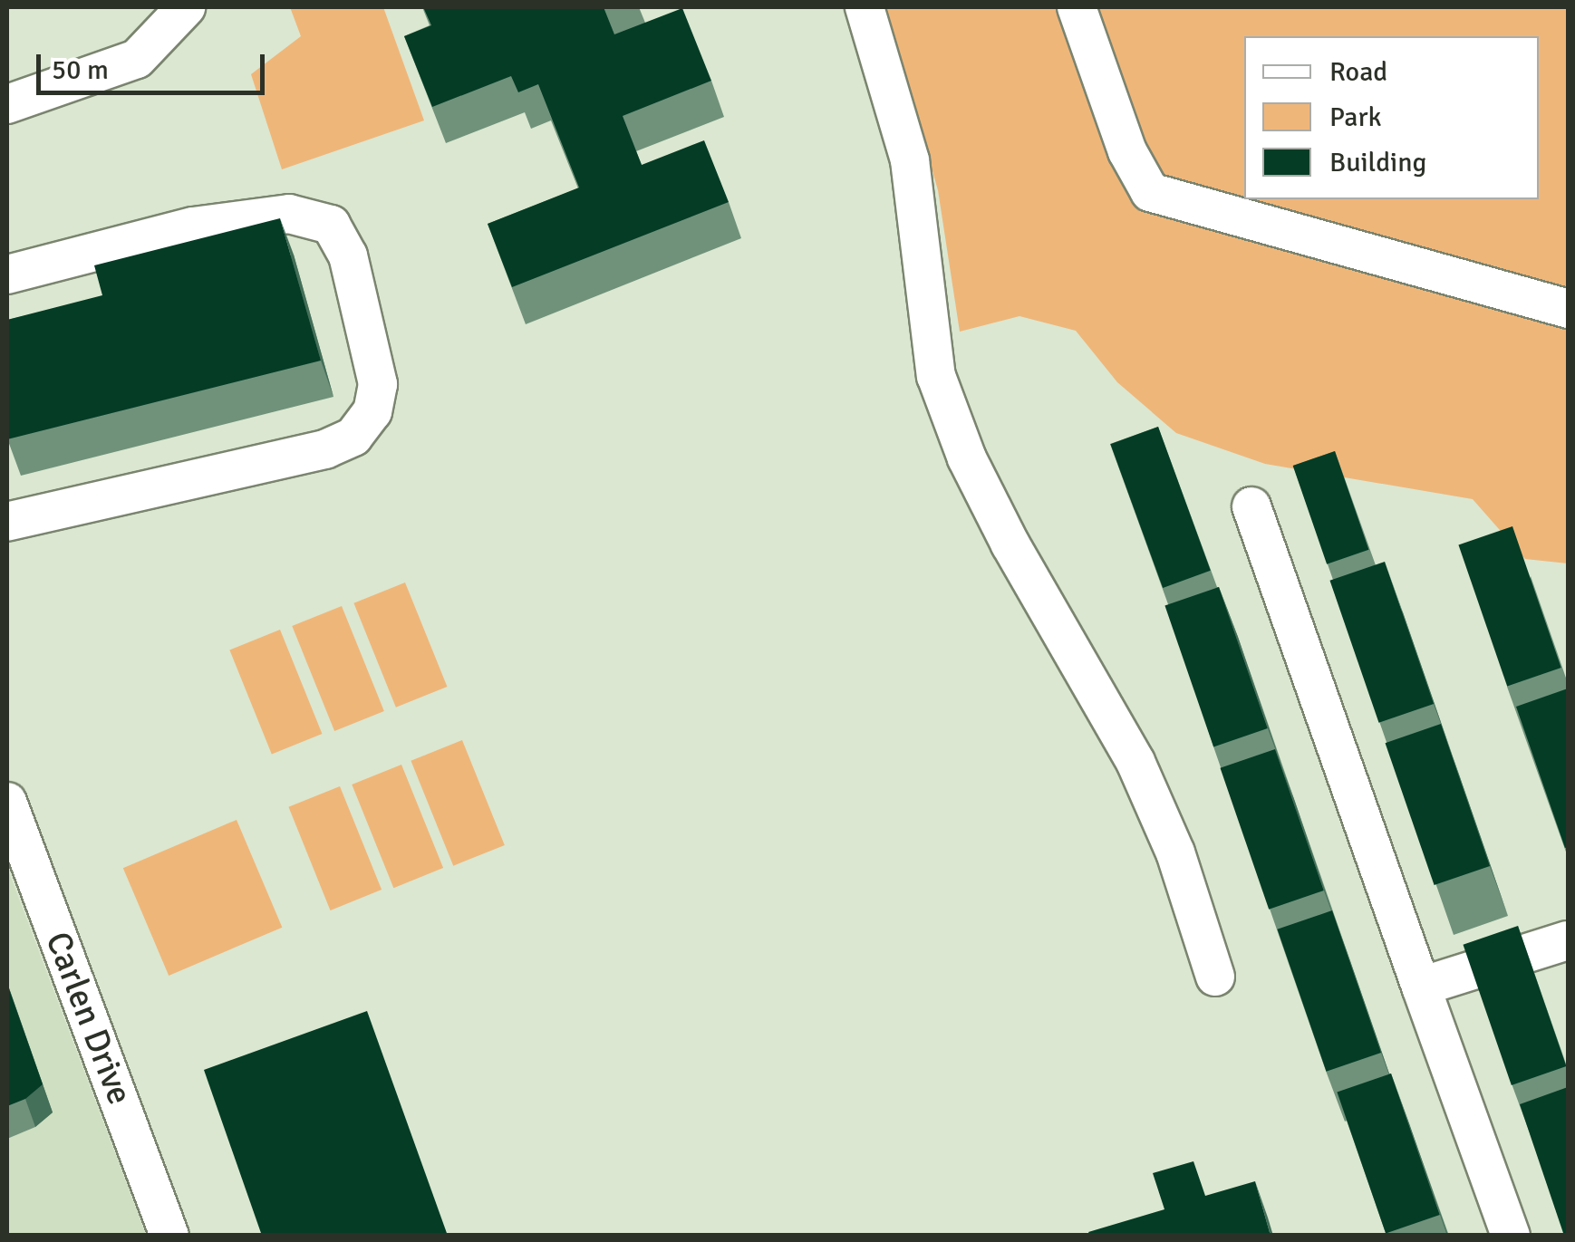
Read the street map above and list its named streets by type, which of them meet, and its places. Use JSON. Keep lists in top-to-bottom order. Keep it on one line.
{"streets":{"street":["Carlen Drive"]},"legend":["Road","Park","Building"],"scale_bar":"50 m"}
